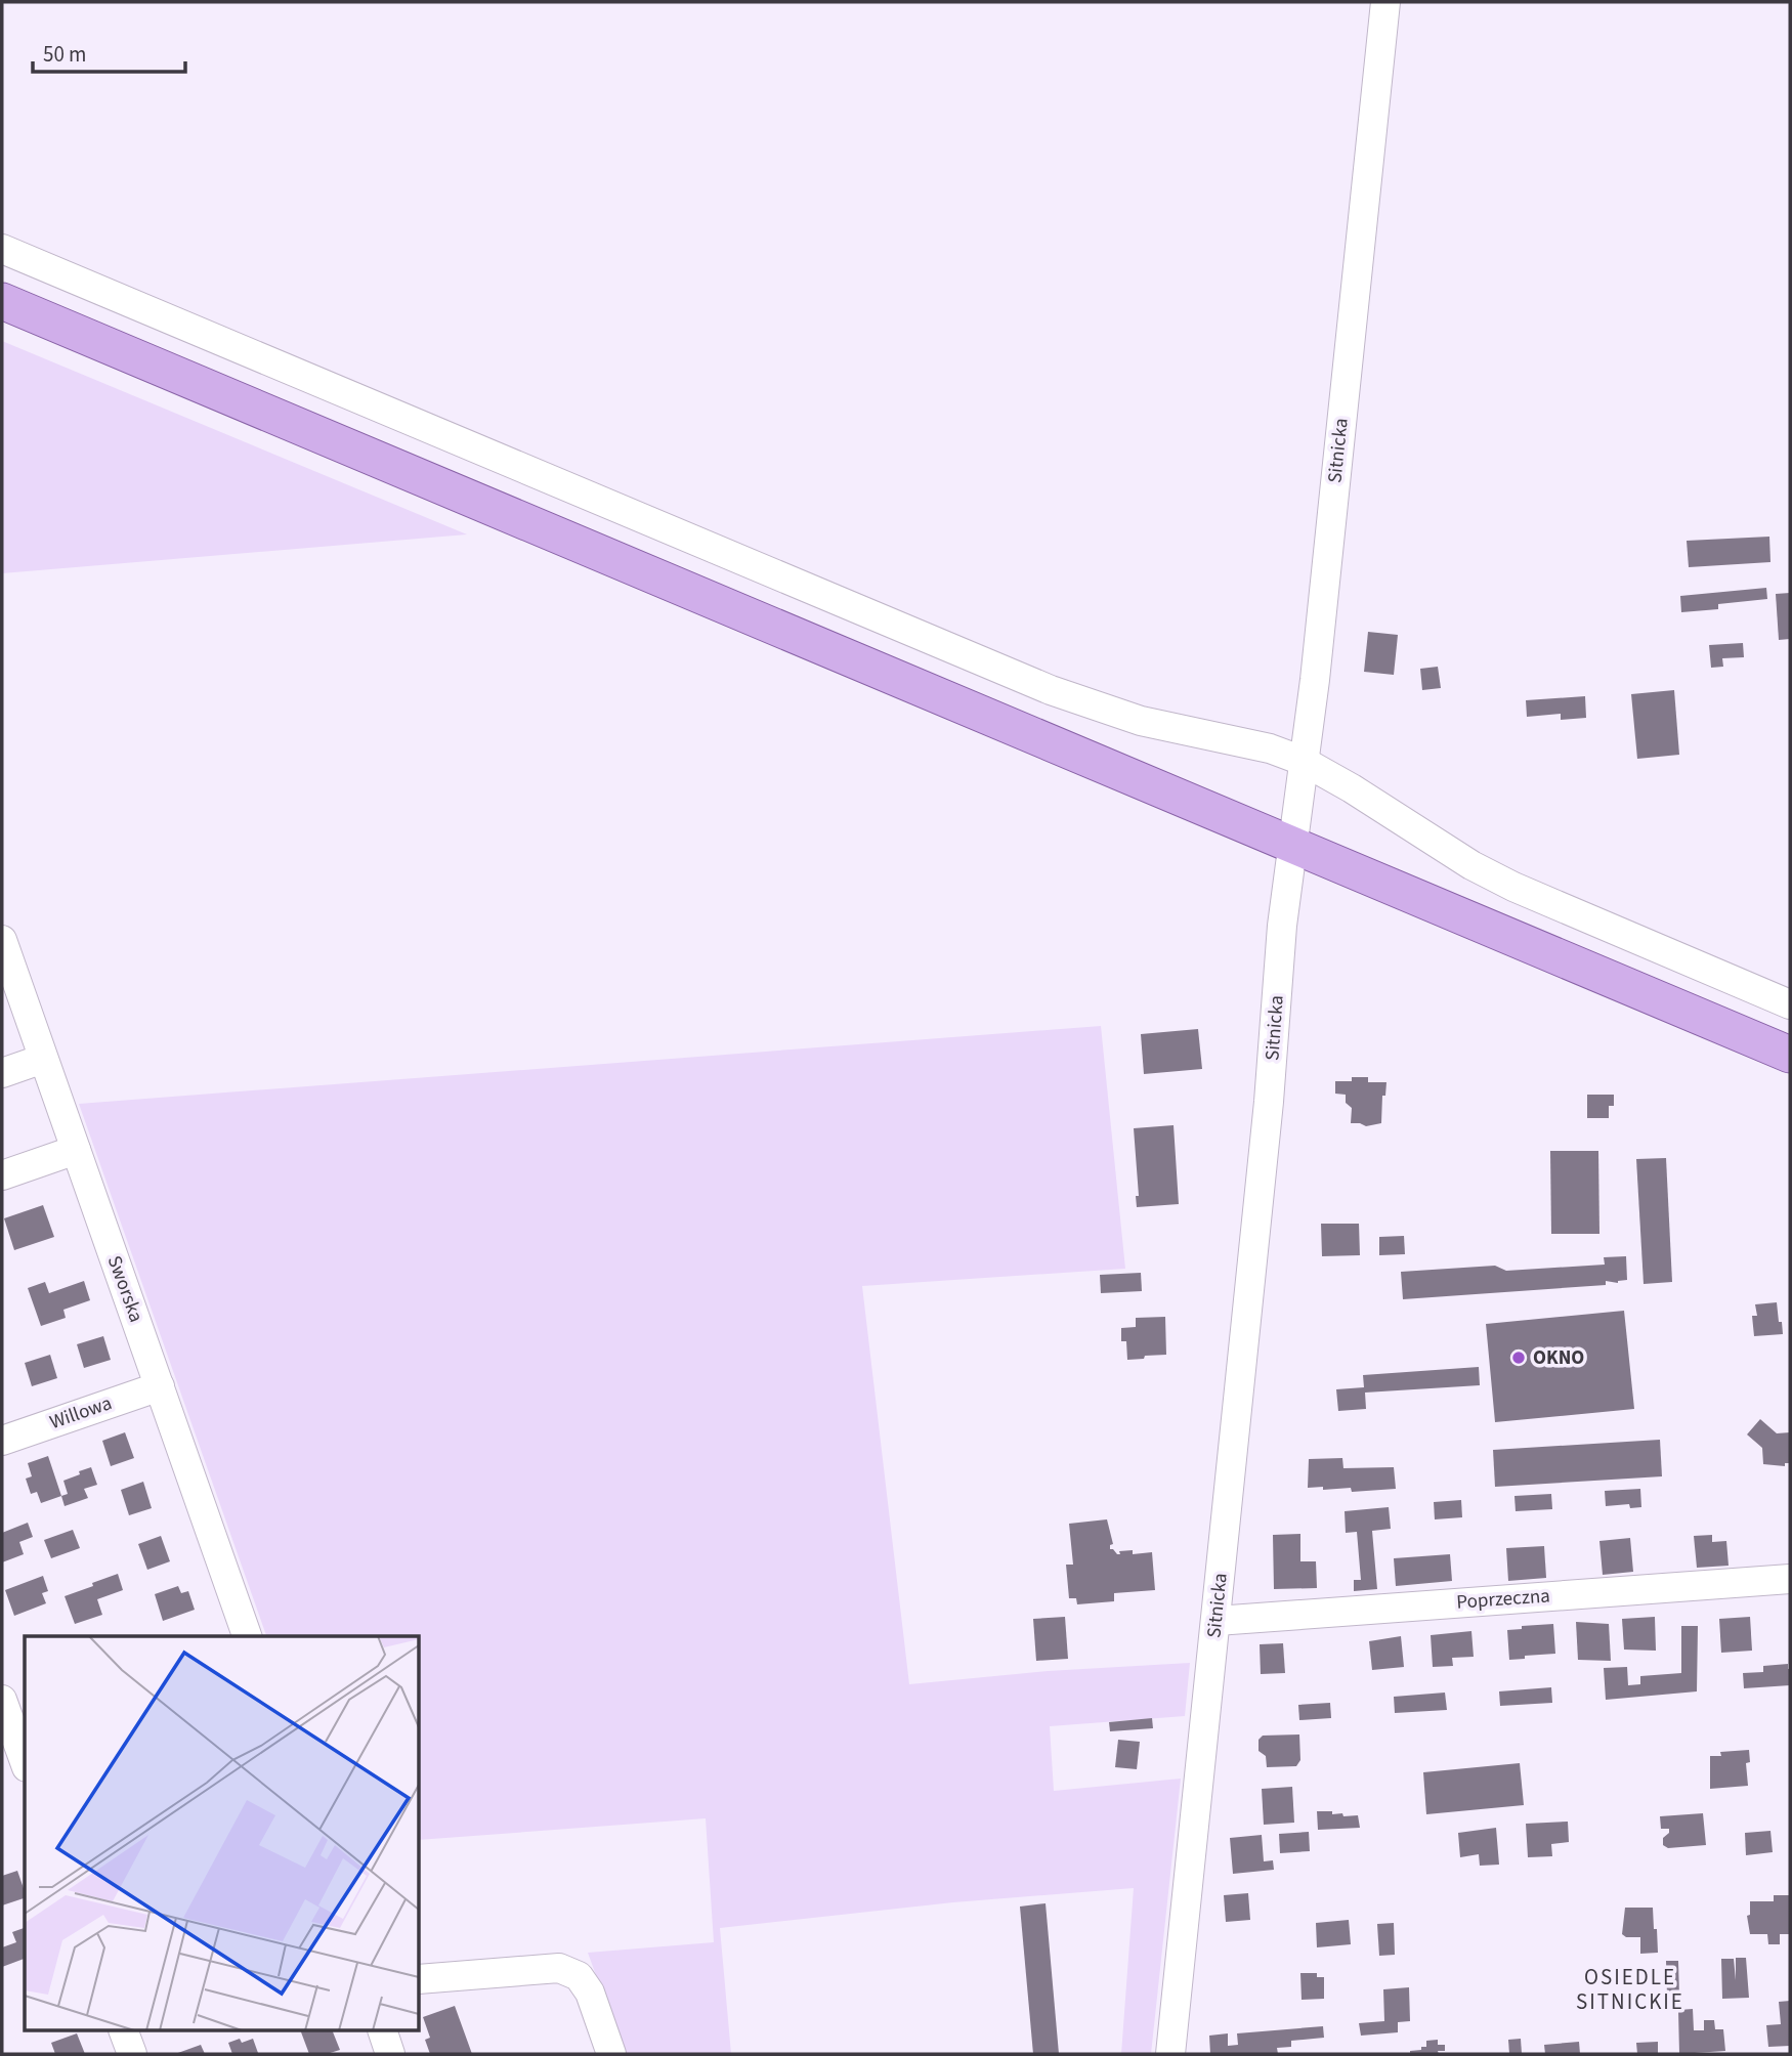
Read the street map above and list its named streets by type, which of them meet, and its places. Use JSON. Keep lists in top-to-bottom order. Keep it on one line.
{"streets":{"street":["Sitnicka","Sworska","Willowa","Poprzeczna"]},"crossings":[["Sitnicka","Poprzeczna"],["Sworska","Willowa"]],"districts":["OSIEDLE SITNICKIE"],"places":["OKNO"],"scale_bar":"50 m"}
